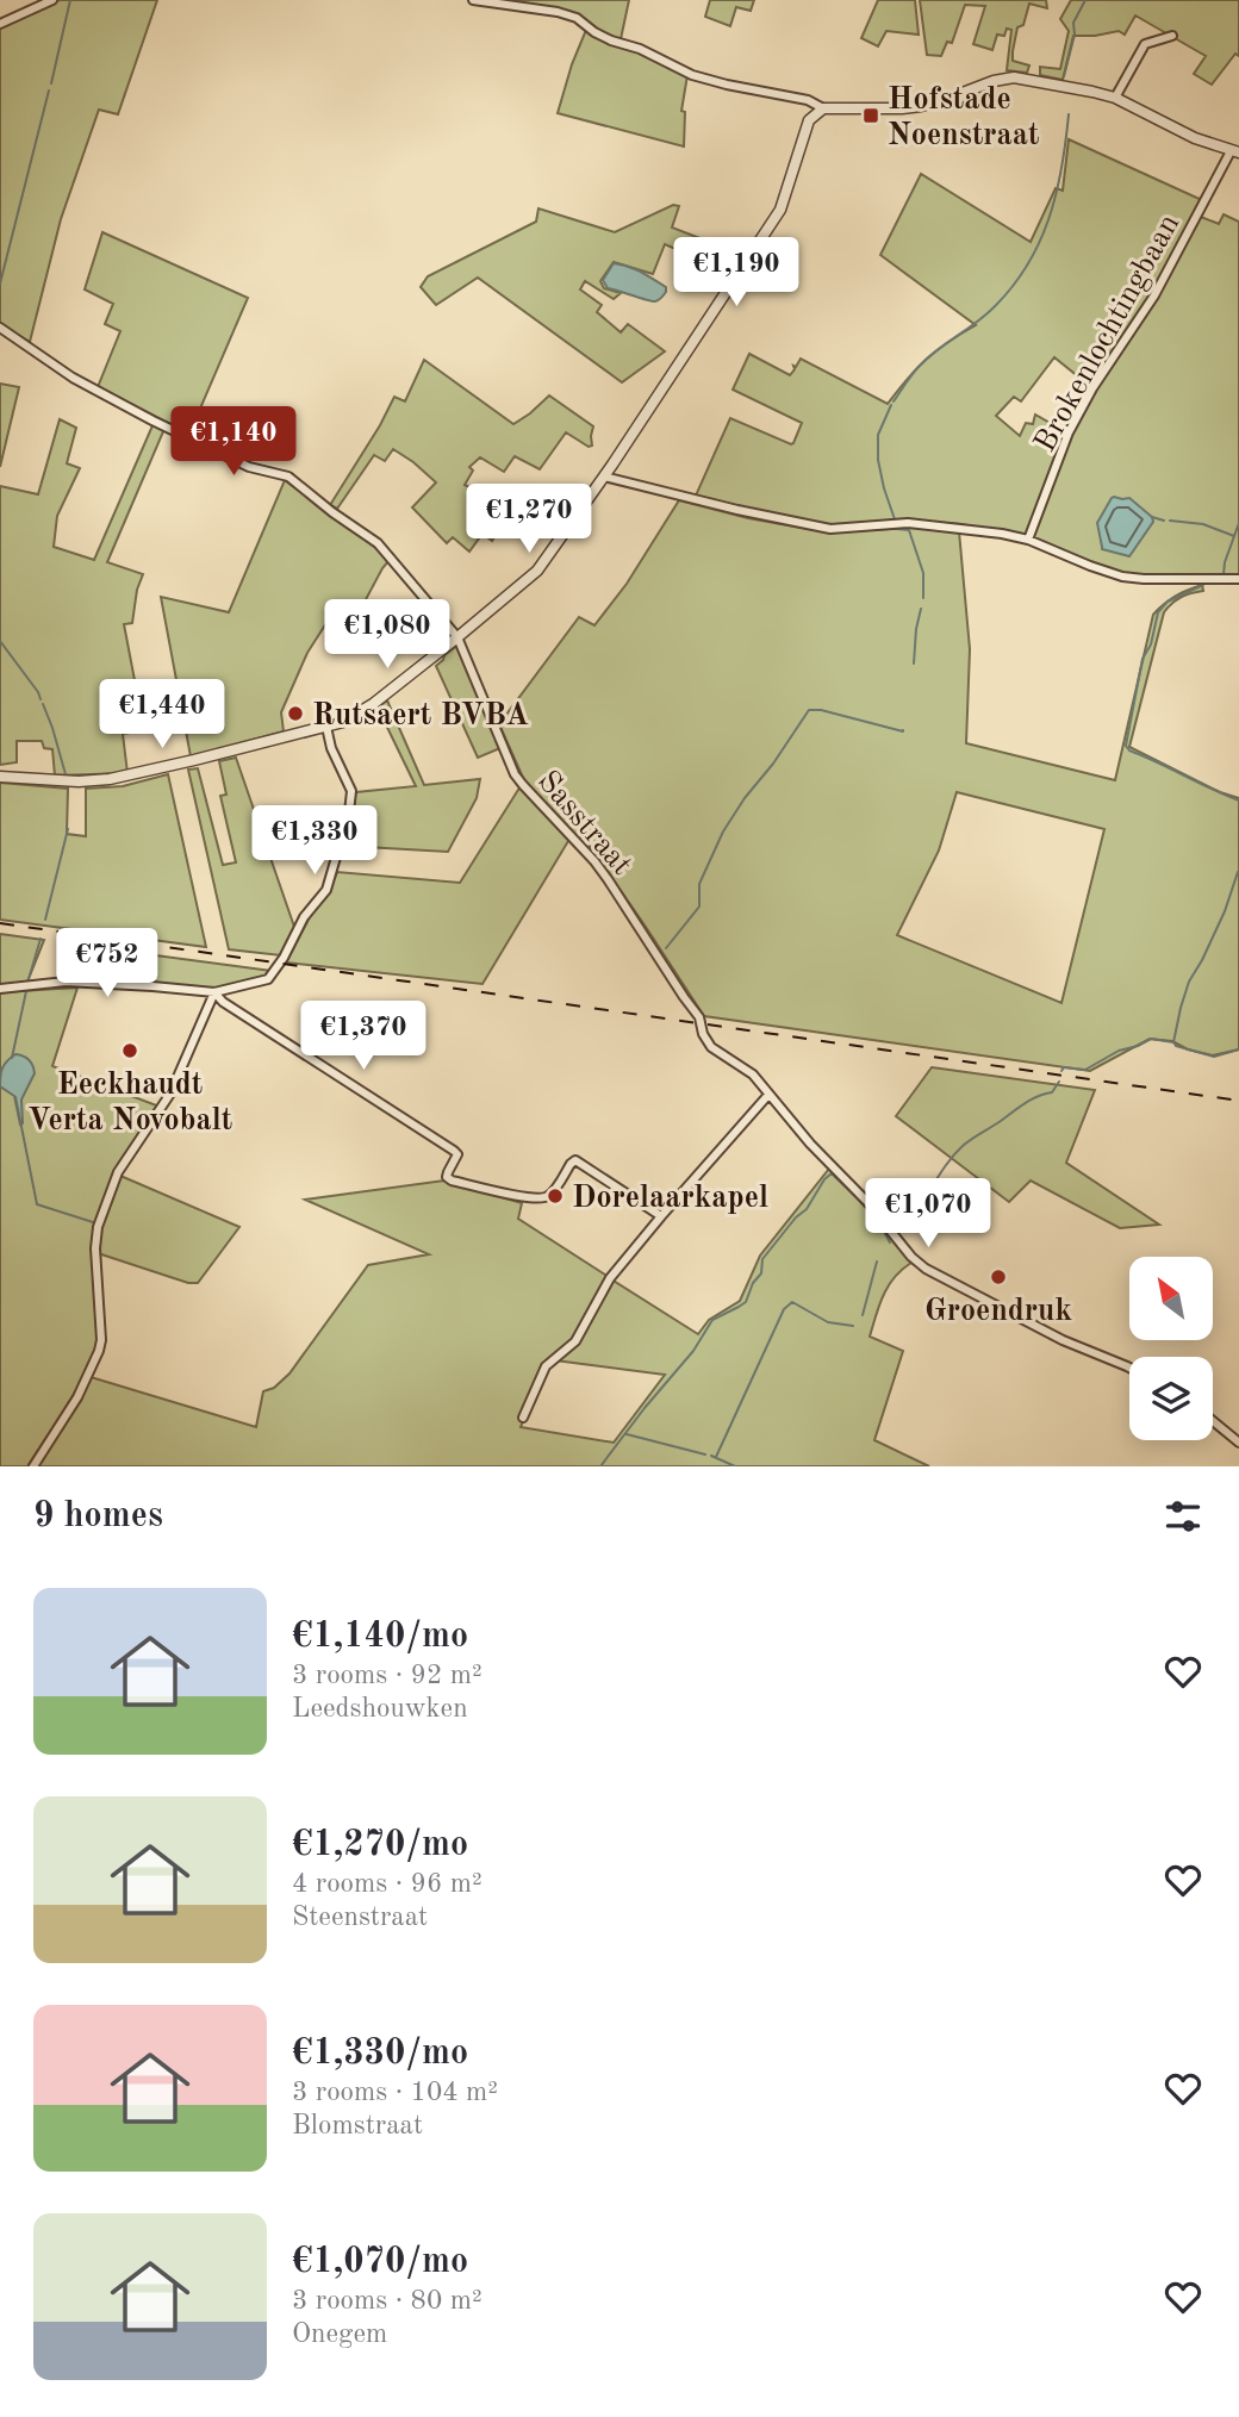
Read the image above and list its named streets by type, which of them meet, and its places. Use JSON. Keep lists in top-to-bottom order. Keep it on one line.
{"streets":{"street":["Brokenlochtingbaan","Sasstraat"]},"places":{"transit":["Hofstade Noenstraat"],"other":["Rutsaert BVBA","Eeckhaudt Verta Novobalt","Dorelaarkapel","Groendruk"]},"north":"top left","page":{"price":["€1,190","€1,140","€1,270","€1,080","€1,440","€1,330","€752","€1,370","€1,070"],"heading":"9 homes","list":[{"name":"€1,140/mo","note":"3 rooms · 92 m² · Leedshouwken"},{"name":"€1,270/mo","note":"4 rooms · 96 m² · Steenstraat"},{"name":"€1,330/mo","note":"3 rooms · 104 m² · Blomstraat"},{"name":"€1,070/mo","note":"3 rooms · 80 m² · Onegem"}]}}
